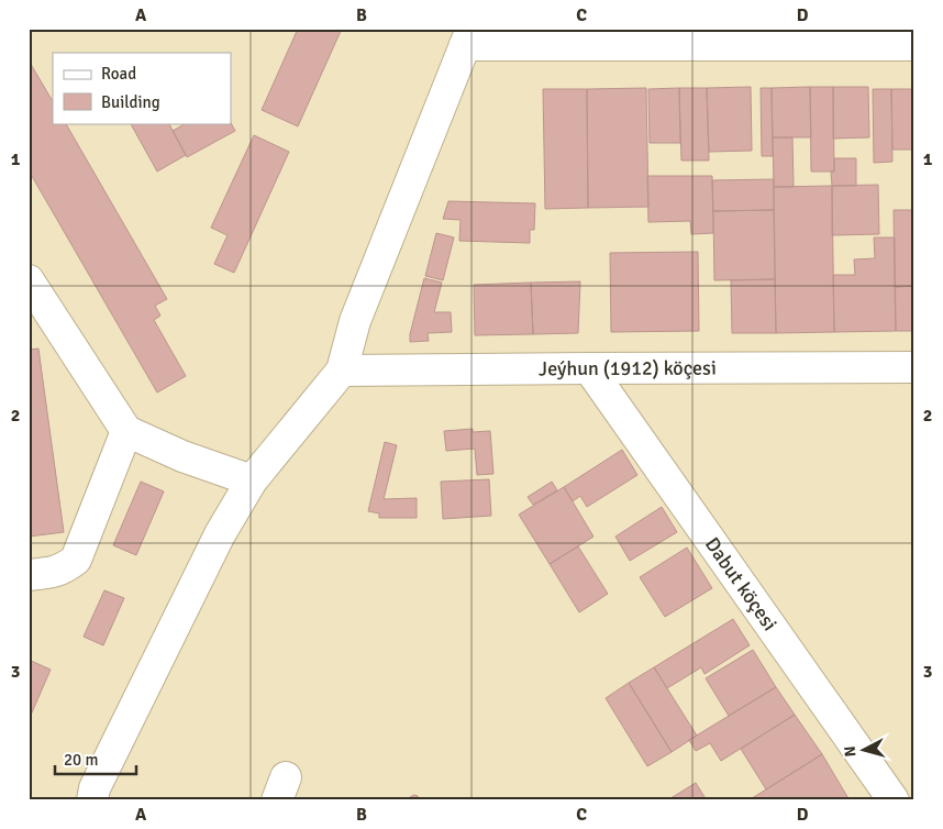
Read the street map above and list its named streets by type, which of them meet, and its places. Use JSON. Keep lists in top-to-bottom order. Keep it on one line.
{"streets":{"street":["Jeýhun (1912) köçesi","Dabut köçesi"]},"crossings":[["Jeýhun (1912) köçesi","Dabut köçesi"]],"legend":["Road","Building"],"scale_bar":"20 m","north":"left","grid":{"columns":["A","B","C","D"],"rows":["1","2","3"]}}
